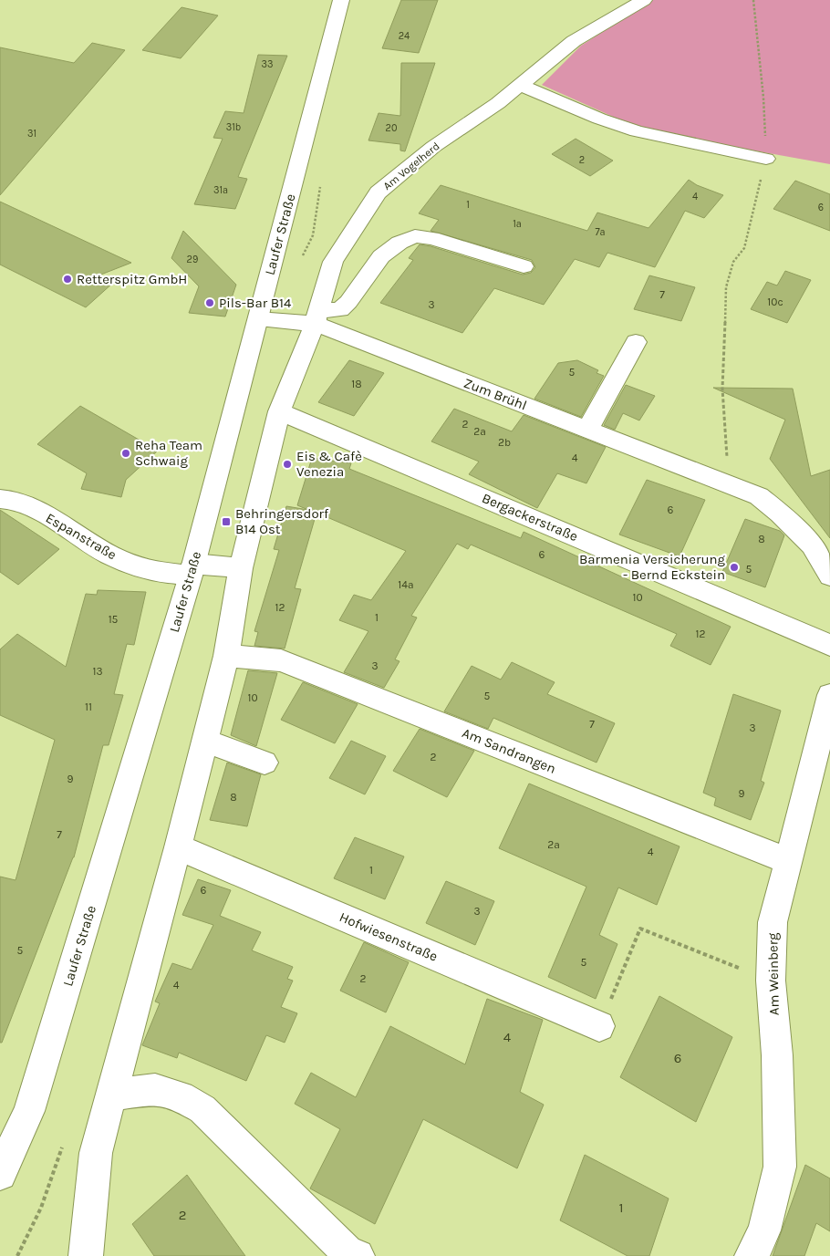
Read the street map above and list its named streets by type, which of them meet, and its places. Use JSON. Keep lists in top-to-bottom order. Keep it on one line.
{"streets":{"street":["Am Vogelherd","Laufer Straße","Zum Brühl","Bergackerstraße","Espanstraße","Am Sandrangen","Hofwiesenstraße","Am Weinberg"]},"crossings":[["Am Vogelherd","Zum Brühl"],["Laufer Straße","Zum Brühl"],["Laufer Straße","Espanstraße"],["Am Sandrangen","Am Weinberg"]],"places":{"other":["Retterspitz GmbH","Pils-Bar B14","Reha Team Schwaig","Eis & Cafè Venezia","Barmenia Versicherung - Bernd Eckstein"],"transit":["Behringersdorf B14 Ost"]},"house_numbers":["24","33","31b","20","31","2","31a","4","1","6","1a","7a","29","7","10c","3","5","18","2","2a","2b","4","6","8","6","5","14a","10","12","1","15","12","3","13","5","10","11","7","3","2","9","9","8","7","2a","4","1","6","3","5","5","2","4","4","6","1","2"]}
